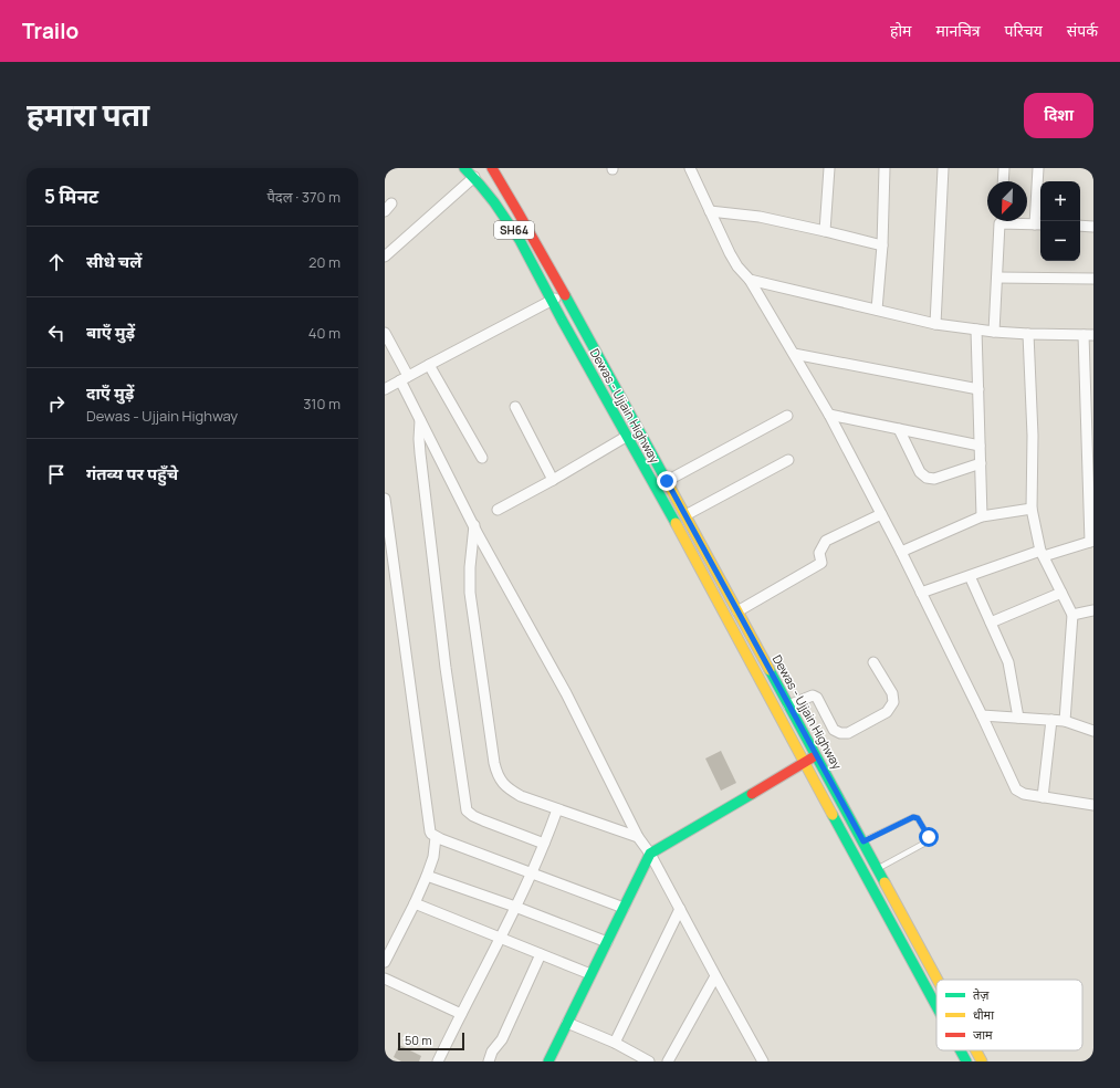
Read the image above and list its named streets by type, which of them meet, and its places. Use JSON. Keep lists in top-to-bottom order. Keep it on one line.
{"streets":{"main road":["SH64","Dewas - Ujjain Highway"]},"legend":["तेज़","धीमा","जाम"],"scale_bar":"50 m","north":"bottom left","page":{"header":"Trailo","nav":["होम","मानचित्र","परिचय","संपर्क"],"title":"हमारा पता","buttons":"दिशा","heading":["5 मिनट","पैदल · 370 m"],"map_buttons":["+","−"],"list":[["सीधे चलें","20 m"],["बाएँ मुड़ें","40 m"],["दाएँ मुड़ें","Dewas - Ujjain Highway","310 m"],"गंतव्य पर पहुँचे"],"scale":"50 m"}}
